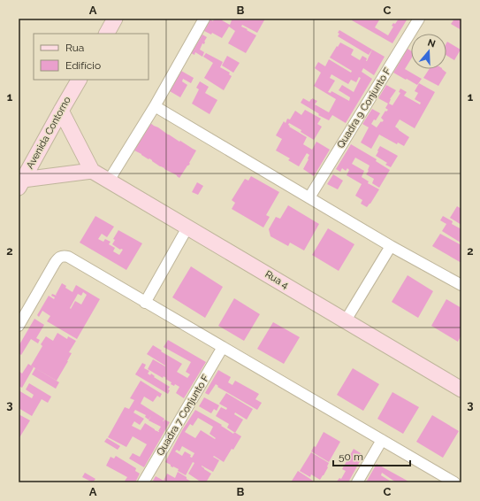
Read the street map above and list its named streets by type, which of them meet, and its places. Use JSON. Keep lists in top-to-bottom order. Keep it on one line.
{"streets":{"street":["Quadra 9 Conjunto F","Avenida Contorno","Rua 4","Quadra 7 Conjunto F"]},"legend":["Rua","Edifício"],"scale_bar":"50 m","north":"top","grid":{"columns":["A","B","C"],"rows":["1","2","3"]}}
